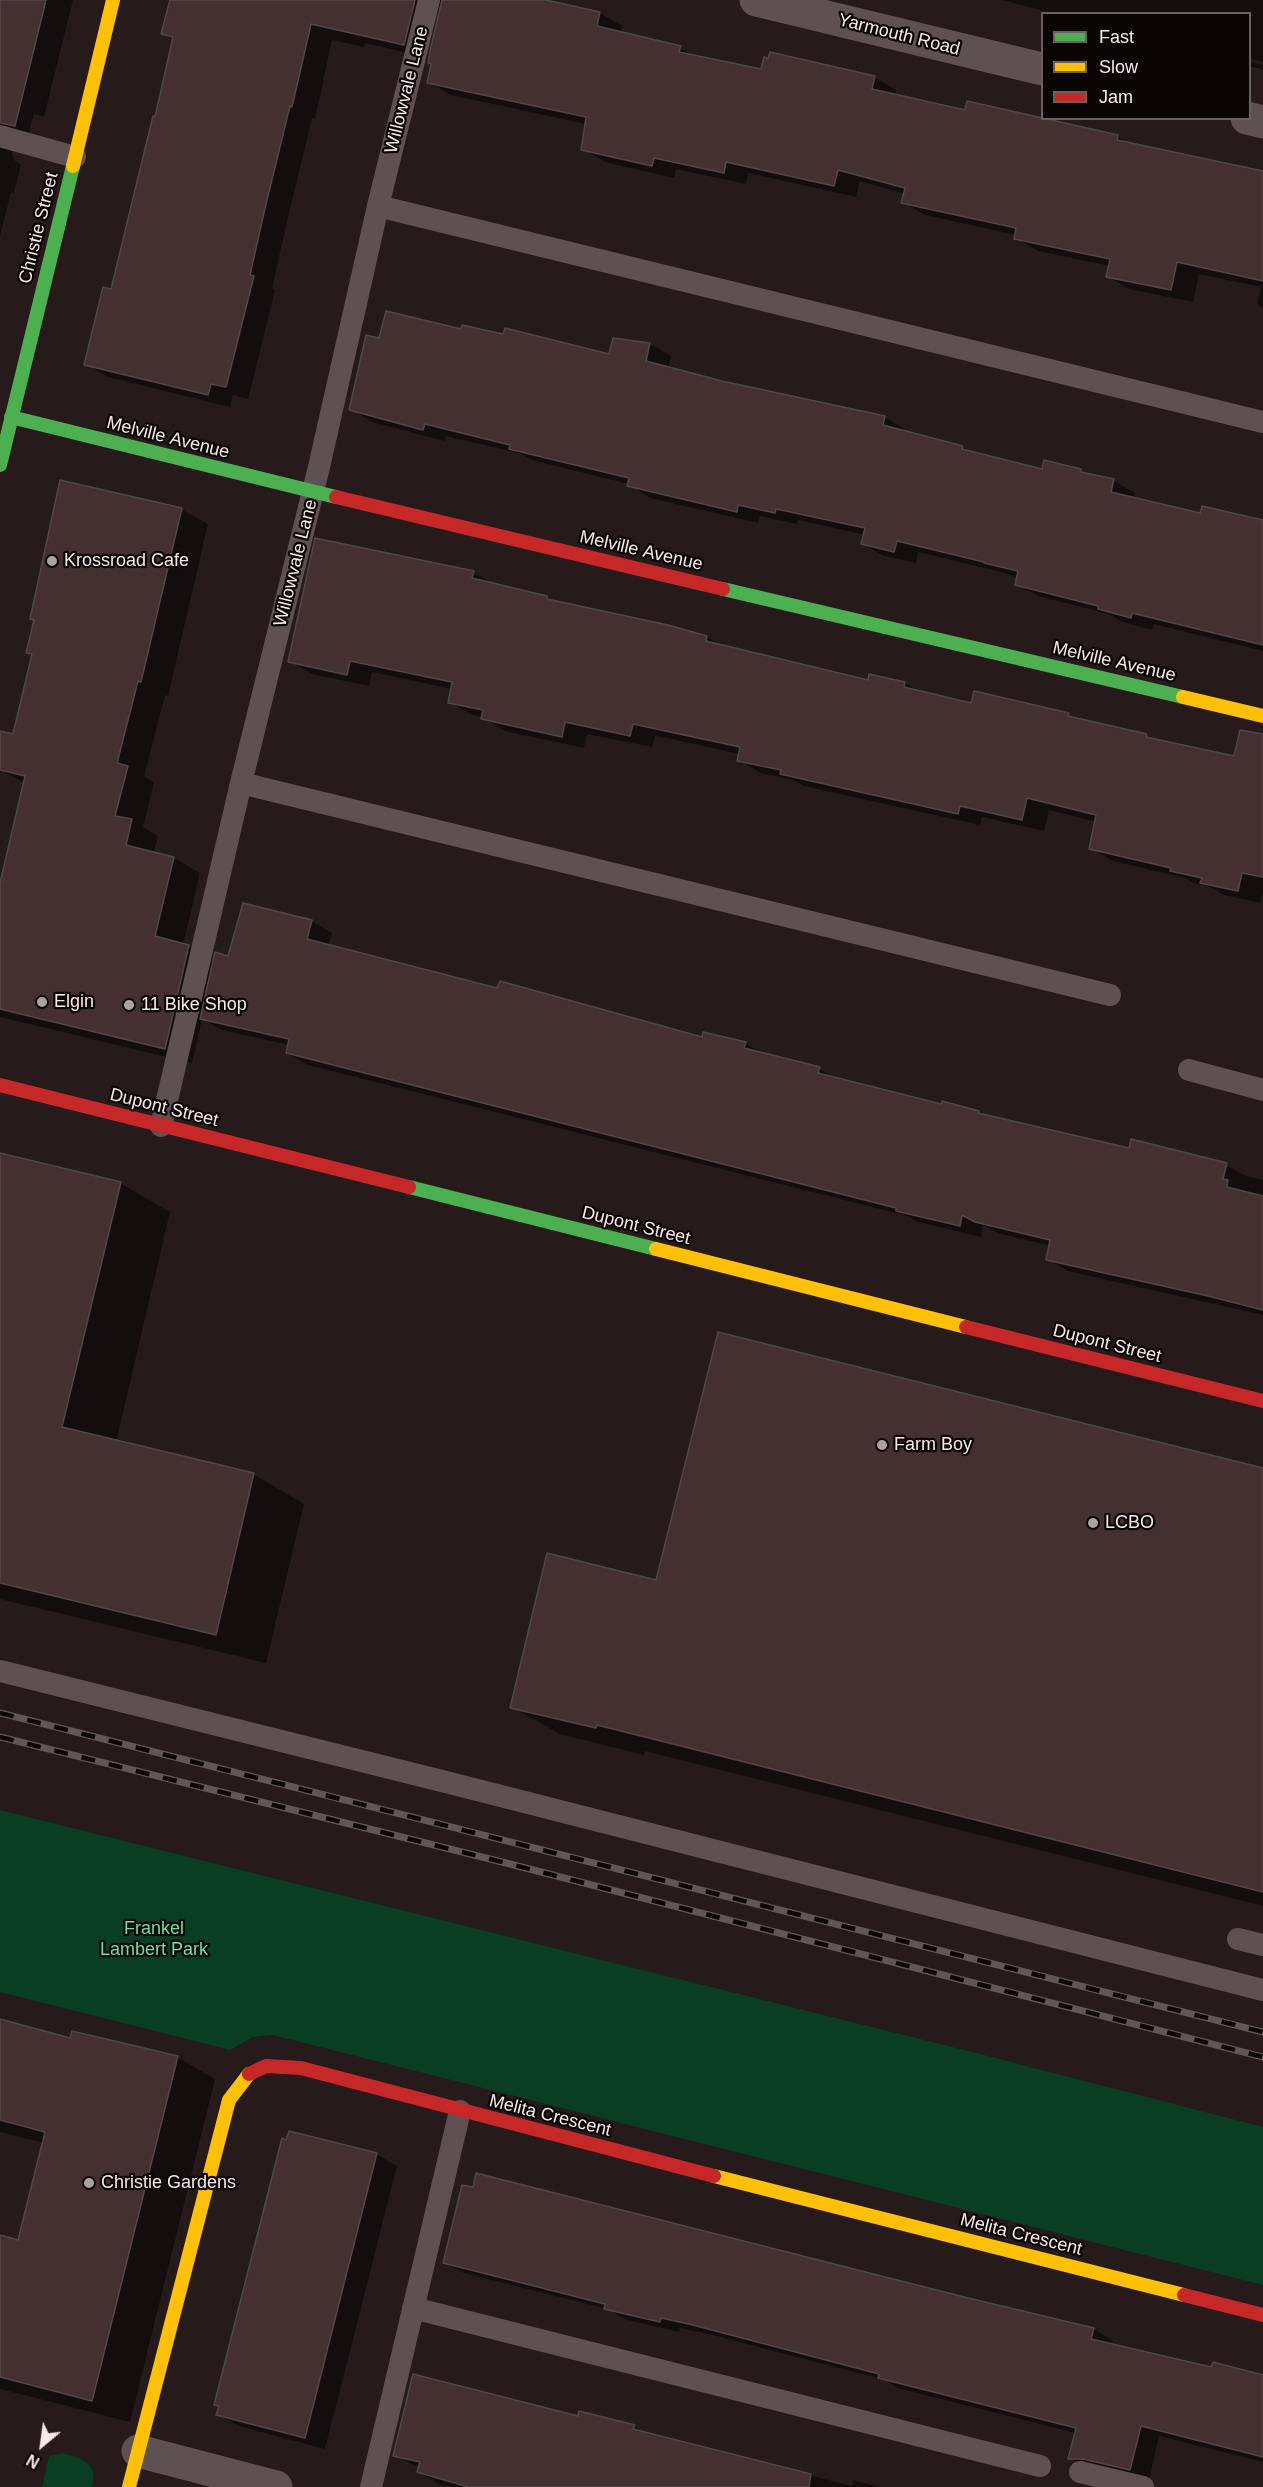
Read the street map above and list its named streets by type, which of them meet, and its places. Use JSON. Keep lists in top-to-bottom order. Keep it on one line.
{"streets":{"street":["Yarmouth Road","Christie Street","Melville Avenue","Dupont Street","Melita Crescent"],"lane":["Willowvale Lane"]},"crossings":[["Willowvale Lane","Melville Avenue"],["Willowvale Lane","Dupont Street"],["Christie Street","Melville Avenue"]],"parks":["Frankel Lambert Park"],"places":["Krossroad Cafe","Elgin","11 Bike Shop","Farm Boy","LCBO","Christie Gardens"],"legend":["Fast","Slow","Jam"],"north":"bottom left"}
